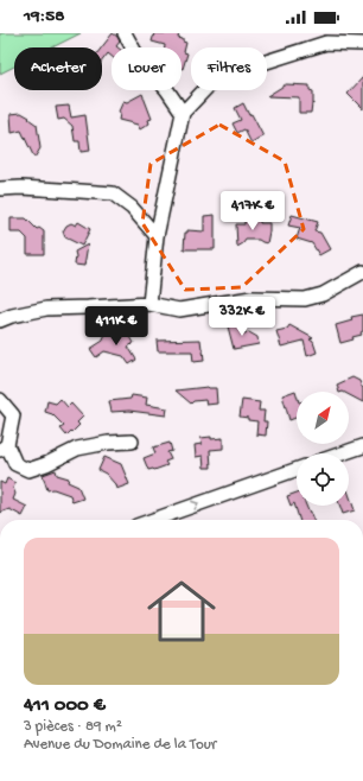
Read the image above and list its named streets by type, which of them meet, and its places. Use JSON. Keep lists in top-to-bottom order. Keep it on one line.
{"north":"top right","page":{"status":"19:58","chip":["Acheter","Louer","Filtres"],"price":["417K €","332K €","411K €"],"list":[{"name":"411 000 €","note":"3 pièces · 89 m² · Avenue du Domaine de la Tour"}]}}
